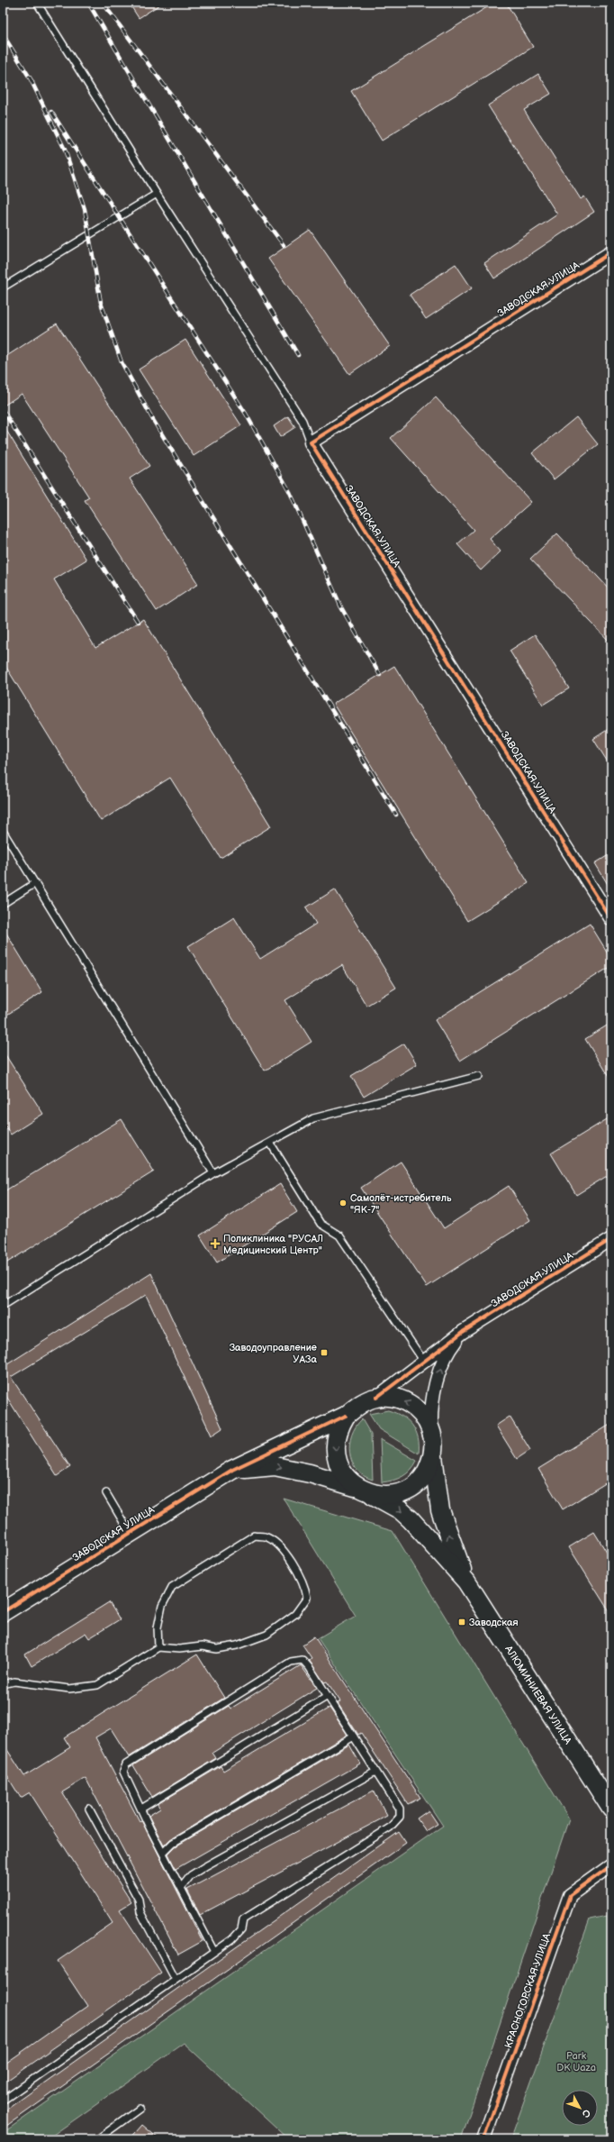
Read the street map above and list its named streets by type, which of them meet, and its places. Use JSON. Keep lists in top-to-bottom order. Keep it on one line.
{"streets":{"main road":["ЗАВОДСКАЯ УЛИЦА","АЛЮМИНИЕВАЯ УЛИЦА"],"street":["КРАСНОГОРСКАЯ УЛИЦА"]},"parks":["Park DK Uaza"],"places":{"other":["Самолёт-истребитель \"ЯК-7\""],"health":["Поликлиника \"РУСАЛ Медицинский Центр\""],"transit":["Заводоуправление УАЗа","Заводская"]},"north":"bottom right"}
